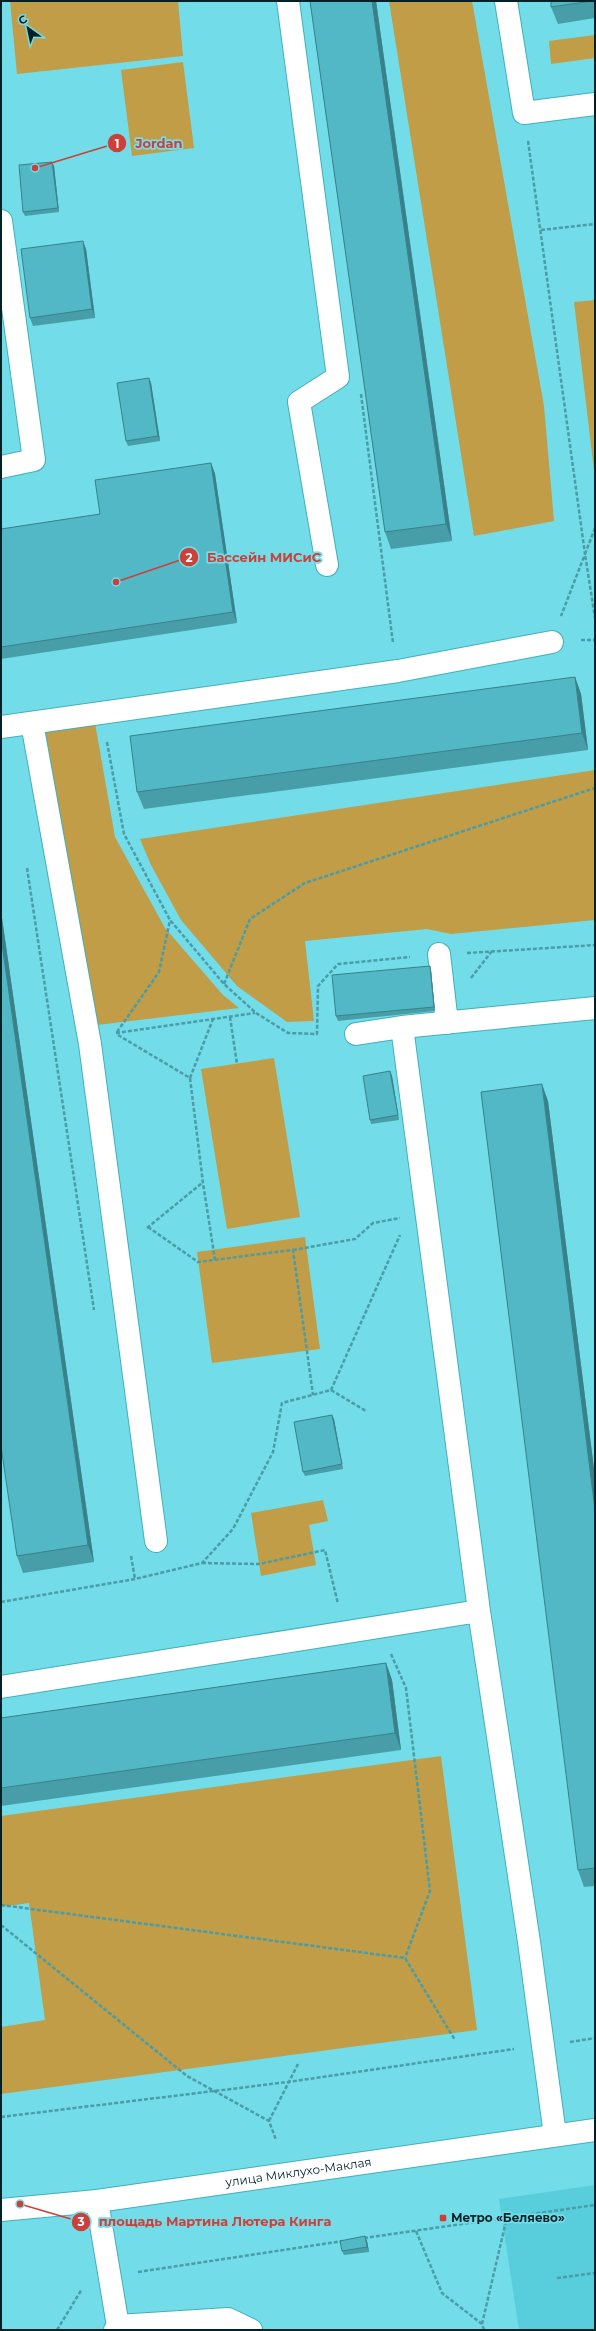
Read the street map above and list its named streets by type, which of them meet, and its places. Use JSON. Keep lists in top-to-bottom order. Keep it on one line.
{"streets":{"main road":["улица Миклухо-Маклая"]},"places":{"other":["Jordan","Бассейн МИСиС","площадь Мартина Лютера Кинга"],"transit":["Метро «Беляево»"]},"north":"top left"}
